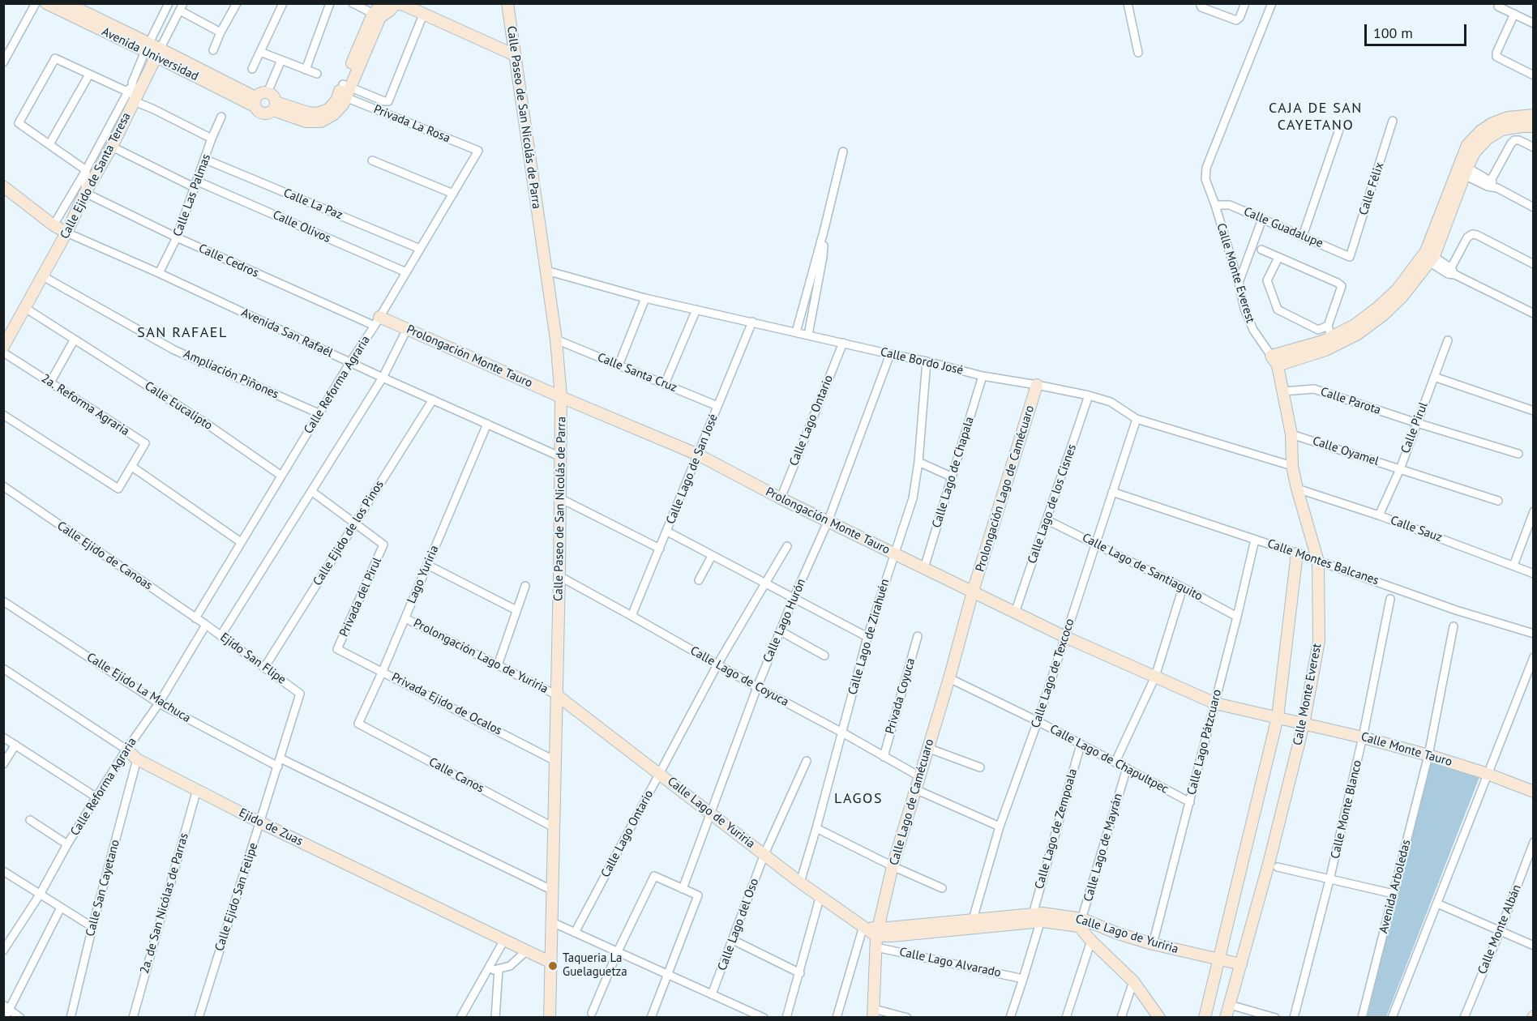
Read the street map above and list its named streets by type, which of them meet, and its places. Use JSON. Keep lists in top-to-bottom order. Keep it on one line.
{"streets":{"street":["Avenida Universidad","Calle Paseo de San Nicolás de Parra","Privada La Rosa","Calle Ejido de Santa Teresa","Calle Félix","Calle Las Palmas","Calle La Paz","Calle Olivos","Calle Guadalupe","Calle Cedros","Calle Monte Everest","Avenida San Rafaél","Prolongación Monte Tauro","Calle Bordo José","Calle Santa Cruz","Ampliación Piñones","Calle Reforma Agraria","Calle Parota","2a. Reforma Agraria","Calle Eucalipto","Calle Lago Ontario","Calle Pirul","Calle Oyamel","Calle Lago de San José","Calle Lago de Chapala","Prolongación Lago de Camécuaro","Calle Lago de los Cisnes","Calle Sauz","Calle Ejido de los Pinos","Calle Ejido de Canoas","Calle Montes Balcanes","Calle Lago de Santiaguito","Lago Yuriria","Privada del Pirul","Calle Lago Hurón","Calle Lago de Zirahuén","Prolongación Lago de Yuriria","Ejido San Flipe","Calle Lago de Texcoco","Calle Lago de Coyuca","Calle Ejido La Machuca","Privada Coyuca","Privada Ejido de Ocalos","Calle Lago Pátzcuaro","Calle Monte Tauro","Calle Lago de Chapultpec","Calle Canos","Calle Lago de Camécuaro","Calle Monte Blanco","Calle Lago de Yuriria","Ejido de Zuas","Calle Lago de Zempoala","Calle Lago de Mayrán","Avenida Arboledas","Calle San Cayetano","Calle Ejido San Felipe","2a. de San Nicólas de Parras","Calle Lago del Oso","Calle Monte Albán","Calle Lago Alvarado"]},"crossings":[["Avenida Universidad","Calle Ejido de Santa Teresa"],["Calle Paseo de San Nicolás de Parra","Avenida San Rafaél"],["Calle Paseo de San Nicolás de Parra","Prolongación Monte Tauro"],["Calle Paseo de San Nicolás de Parra","Calle Bordo José"],["Calle Paseo de San Nicolás de Parra","Calle Santa Cruz"],["Calle Paseo de San Nicolás de Parra","Prolongación Lago de Yuriria"],["Calle Paseo de San Nicolás de Parra","Calle Lago de Coyuca"],["Calle Paseo de San Nicolás de Parra","Privada Ejido de Ocalos"],["Calle Paseo de San Nicolás de Parra","Calle Canos"],["Calle Paseo de San Nicolás de Parra","Calle Lago de Yuriria"],["Calle Paseo de San Nicolás de Parra","Ejido de Zuas"],["Privada La Rosa","Calle Reforma Agraria"],["Calle Ejido de Santa Teresa","Calle Olivos"],["Calle Ejido de Santa Teresa","Calle Cedros"],["Calle Ejido de Santa Teresa","Avenida San Rafaél"],["Calle Ejido de Santa Teresa","Ampliación Piñones"],["Calle Ejido de Santa Teresa","Calle Eucalipto"],["Calle Félix","Calle Guadalupe"],["Calle Las Palmas","Calle La Paz"],["Calle Las Palmas","Calle Olivos"],["Calle Las Palmas","Calle Cedros"],["Calle Las Palmas","Avenida San Rafaél"],["Calle La Paz","Calle Reforma Agraria"],["Calle Olivos","Calle Reforma Agraria"],["Calle Guadalupe","Calle Monte Everest"],["Calle Cedros","Prolongación Monte Tauro"],["Calle Cedros","Calle Reforma Agraria"],["Calle Monte Everest","Prolongación Monte Tauro"],["Calle Monte Everest","Calle Bordo José"],["Calle Monte Everest","Calle Parota"],["Calle Monte Everest","Calle Oyamel"],["Calle Monte Everest","Calle Sauz"],["Calle Monte Everest","Calle Montes Balcanes"],["Calle Monte Everest","Calle Monte Tauro"],["Calle Monte Everest","Calle Lago de Yuriria"],["Avenida San Rafaél","Calle Reforma Agraria"],["Avenida San Rafaél","Calle Ejido de los Pinos"],["Avenida San Rafaél","Lago Yuriria"],["Prolongación Monte Tauro","Calle Reforma Agraria"],["Prolongación Monte Tauro","Calle Lago Ontario"],["Prolongación Monte Tauro","Calle Lago de San José"],["Prolongación Monte Tauro","Calle Lago de Chapala"],["Prolongación Monte Tauro","Prolongación Lago de Camécuaro"],["Prolongación Monte Tauro","Calle Lago de los Cisnes"],["Prolongación Monte Tauro","Calle Lago Hurón"],["Prolongación Monte Tauro","Calle Lago de Zirahuén"],["Prolongación Monte Tauro","Calle Lago de Texcoco"],["Prolongación Monte Tauro","Calle Lago Pátzcuaro"],["Prolongación Monte Tauro","Calle Monte Tauro"],["Prolongación Monte Tauro","Calle Lago de Camécuaro"],["Calle Bordo José","Calle Lago Ontario"],["Calle Bordo José","Calle Lago de San José"],["Calle Bordo José","Calle Lago de Chapala"],["Calle Bordo José","Prolongación Lago de Camécuaro"],["Calle Bordo José","Calle Lago de los Cisnes"],["Calle Bordo José","Calle Lago Hurón"],["Calle Bordo José","Calle Lago de Zirahuén"],["Calle Bordo José","Calle Lago de Texcoco"],["Calle Santa Cruz","Calle Lago de San José"],["Ampliación Piñones","Calle Reforma Agraria"],["Calle Reforma Agraria","Calle Eucalipto"],["Calle Reforma Agraria","Calle Ejido de Canoas"],["Calle Reforma Agraria","Ejido San Flipe"],["Calle Reforma Agraria","Calle Ejido La Machuca"],["Calle Reforma Agraria","Ejido de Zuas"],["Calle Parota","Calle Pirul"],["Calle Lago Ontario","Calle Lago de Coyuca"],["Calle Lago Ontario","Calle Lago de Yuriria"],["Calle Pirul","Calle Oyamel"],["Calle Pirul","Calle Sauz"],["Calle Lago de San José","Calle Lago de Coyuca"],["Prolongación Lago de Camécuaro","Calle Lago de Camécuaro"],["Calle Lago de los Cisnes","Calle Lago de Santiaguito"],["Calle Ejido de los Pinos","Privada del Pirul"],["Calle Ejido de los Pinos","Ejido San Flipe"],["Calle Ejido de Canoas","Ejido San Flipe"],["Calle Montes Balcanes","Calle Lago de Texcoco"],["Calle Montes Balcanes","Calle Lago Pátzcuaro"],["Calle Lago de Santiaguito","Calle Lago de Texcoco"],["Calle Lago de Santiaguito","Calle Lago Pátzcuaro"],["Lago Yuriria","Prolongación Lago de Yuriria"],["Lago Yuriria","Privada Ejido de Ocalos"],["Lago Yuriria","Calle Canos"],["Privada del Pirul","Privada Ejido de Ocalos"],["Calle Lago Hurón","Calle Lago de Coyuca"],["Calle Lago Hurón","Calle Lago de Yuriria"],["Calle Lago de Zirahuén","Calle Lago de Coyuca"],["Calle Lago de Zirahuén","Calle Lago de Yuriria"],["Prolongación Lago de Yuriria","Calle Lago de Yuriria"],["Ejido San Flipe","Calle Ejido San Felipe"],["Calle Lago de Texcoco","Calle Lago de Chapultpec"],["Calle Lago de Texcoco","Calle Lago de Yuriria"],["Calle Lago de Coyuca","Privada Coyuca"],["Calle Lago de Coyuca","Calle Lago de Camécuaro"],["Calle Ejido La Machuca","Calle Ejido San Felipe"],["Calle Lago Pátzcuaro","Calle Lago de Chapultpec"],["Calle Lago Pátzcuaro","Calle Lago de Yuriria"],["Calle Monte Tauro","Calle Monte Blanco"],["Calle Monte Tauro","Avenida Arboledas"],["Calle Lago de Chapultpec","Calle Lago de Camécuaro"],["Calle Lago de Chapultpec","Calle Lago de Zempoala"],["Calle Lago de Chapultpec","Calle Lago de Mayrán"],["Calle Lago de Camécuaro","Calle Lago de Yuriria"],["Calle Lago de Camécuaro","Calle Lago Alvarado"],["Calle Lago de Yuriria","Calle Lago de Zempoala"],["Calle Lago de Yuriria","Calle Lago de Mayrán"],["Calle Lago de Yuriria","Calle Lago del Oso"],["Calle Lago de Yuriria","Calle Lago Alvarado"],["Ejido de Zuas","Calle San Cayetano"],["Ejido de Zuas","Calle Ejido San Felipe"],["Ejido de Zuas","2a. de San Nicólas de Parras"],["Calle Lago de Zempoala","Calle Lago Alvarado"]],"districts":["CAJA DE SAN CAYETANO","SAN RAFAEL","LAGOS"],"places":["Taqueria La Guelaguetza"],"scale_bar":"100 m"}
